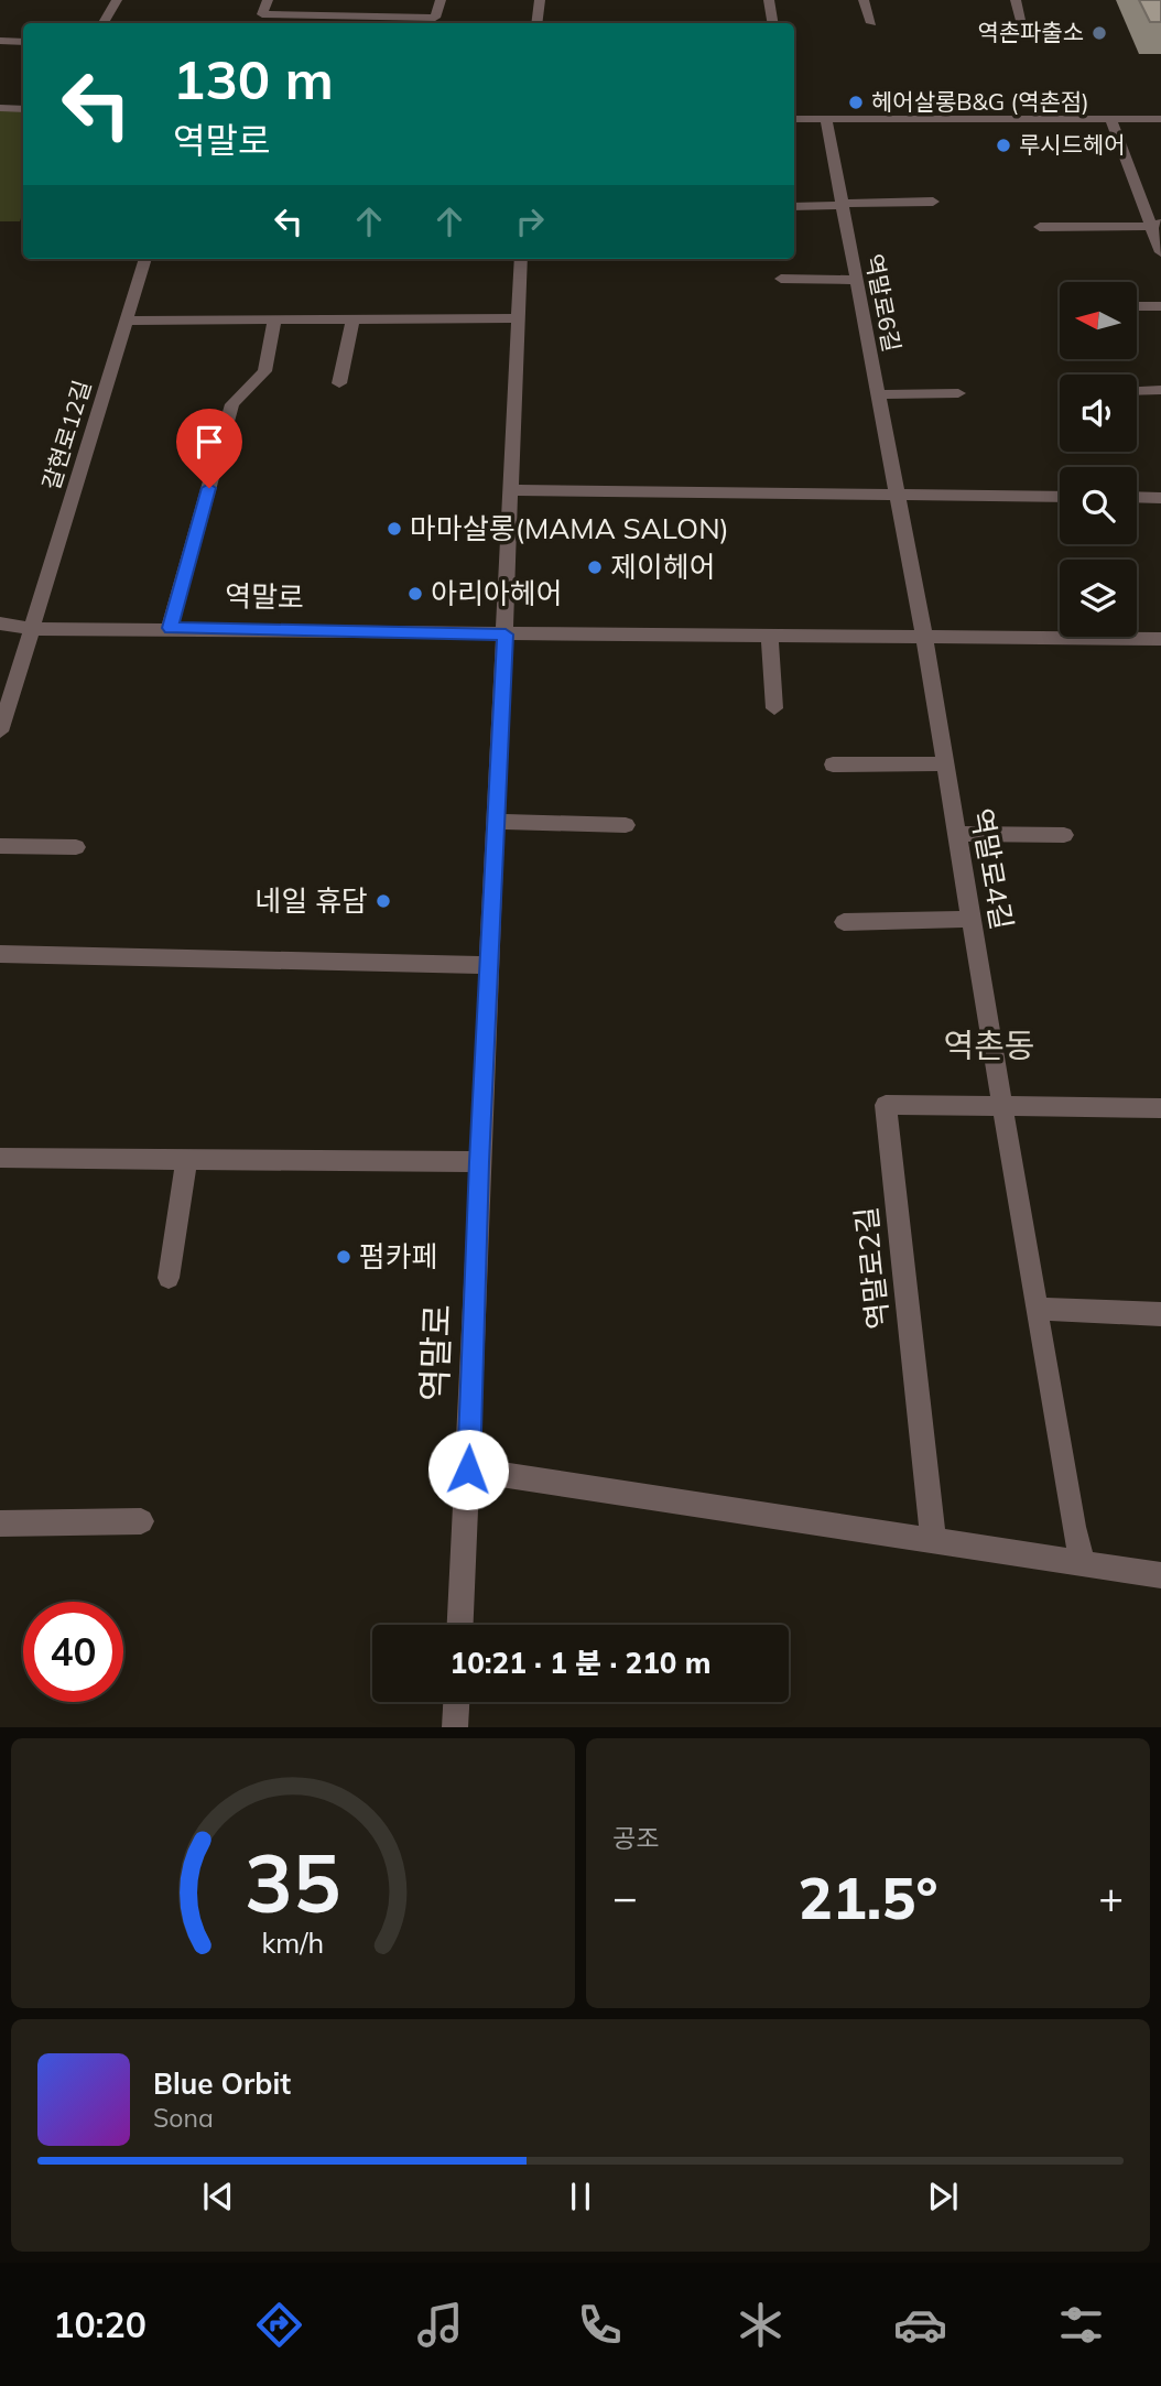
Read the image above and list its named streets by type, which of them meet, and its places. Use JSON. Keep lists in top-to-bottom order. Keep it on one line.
{"streets":{"street":["역말로6길","갈현로12길","역말로","역말로4길","역말로2길"]},"crossings":[["역말로6길","역말로4길"],["역말로4길","역말로2길"]],"districts":["역촌동"],"places":["역촌파출소","헤어살롱B&G (역촌점)","루시드헤어","마마살롱(MAMA SALON)","제이헤어","아리아헤어","네일 휴담","펌카페"],"north":"left","page":{"turn":["130 m","역말로"],"limit":"40","trip":"10:21 · 1 분 · 210 m","tile":"공조","heat":["−","21.5°","+"],"song":["Blue Orbit","Sona"],"tabs":"10:20","gauge":["35","km/h"]}}
